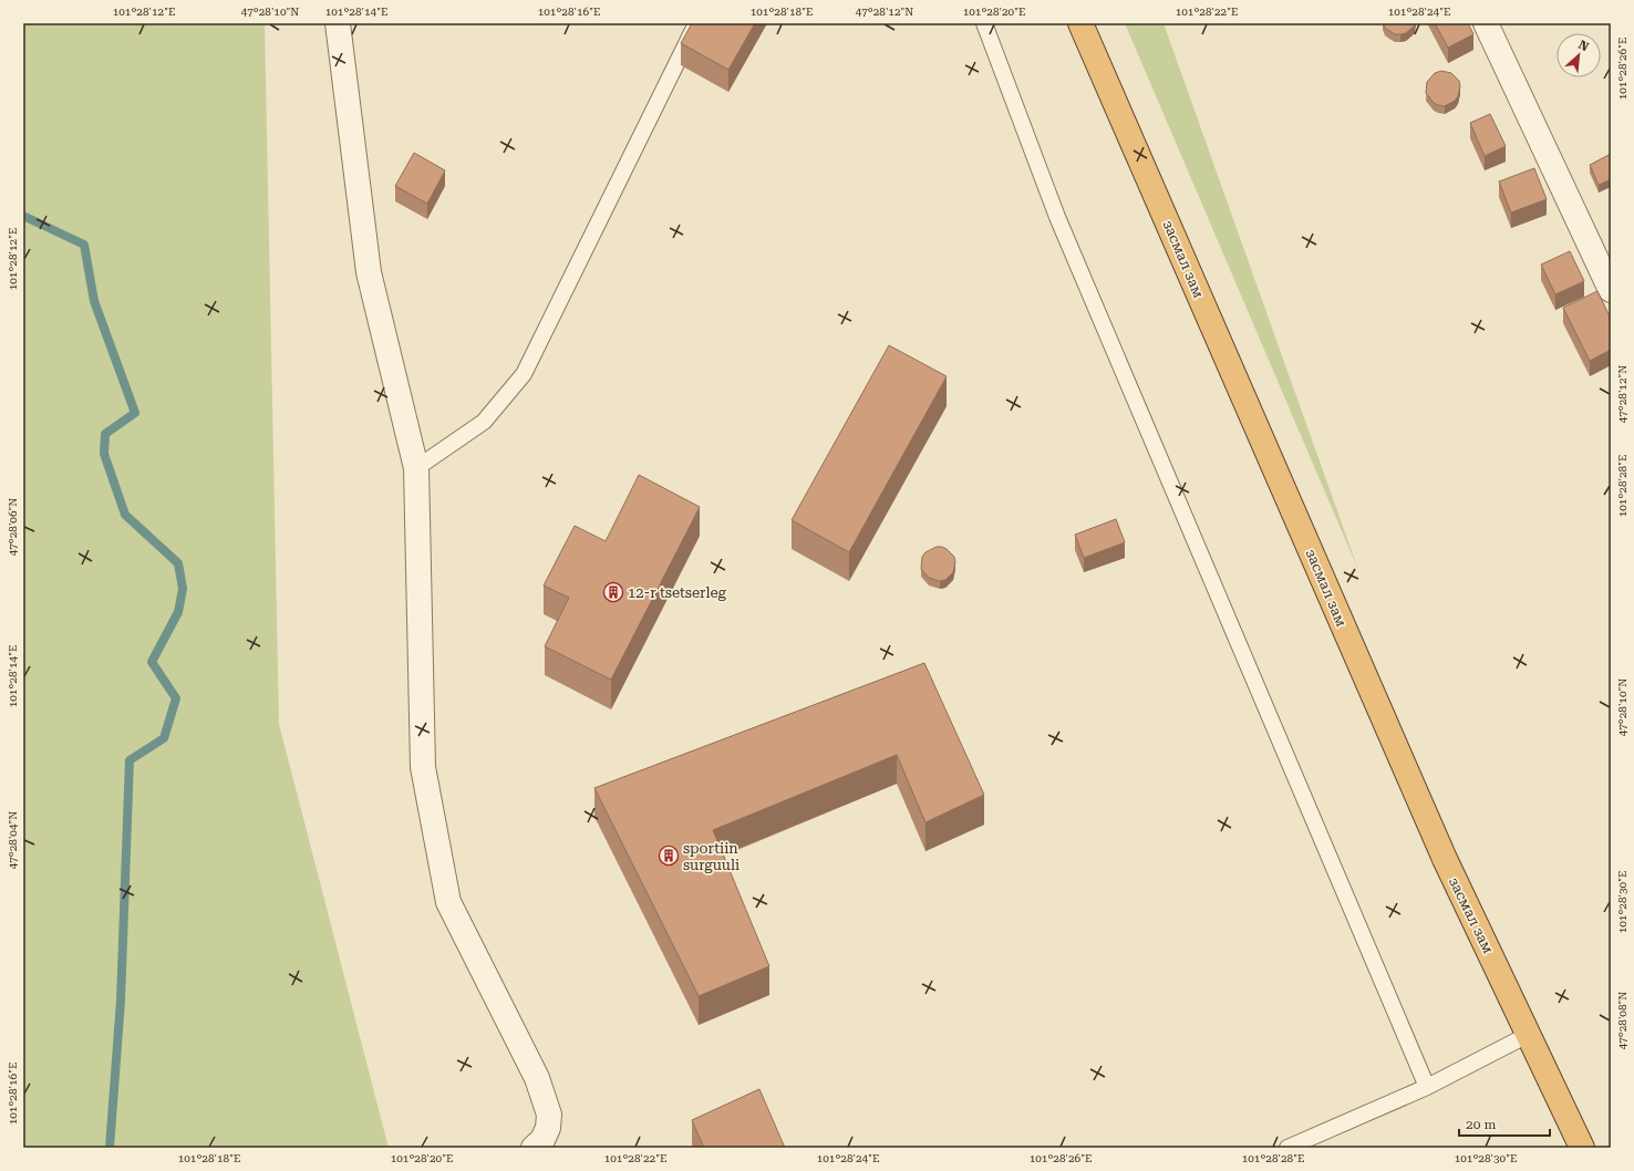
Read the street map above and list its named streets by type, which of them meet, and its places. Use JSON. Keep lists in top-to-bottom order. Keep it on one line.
{"streets":{"highway":["засмал зам"]},"places":{"building":["12-r tsetserleg","sportiin surguuli"]},"scale_bar":"20 m","north":"top right","coordinates":["101°28'12\"E","47°28'10\"N","101°28'14\"E","101°28'16\"E","101°28'18\"E","47°28'12\"N","101°28'20\"E","101°28'22\"E","101°28'24\"E","101°28'26\"E","101°28'28\"E","47°28'06\"N","47°28'04\"N","101°28'30\"E","47°28'08\"N"]}
